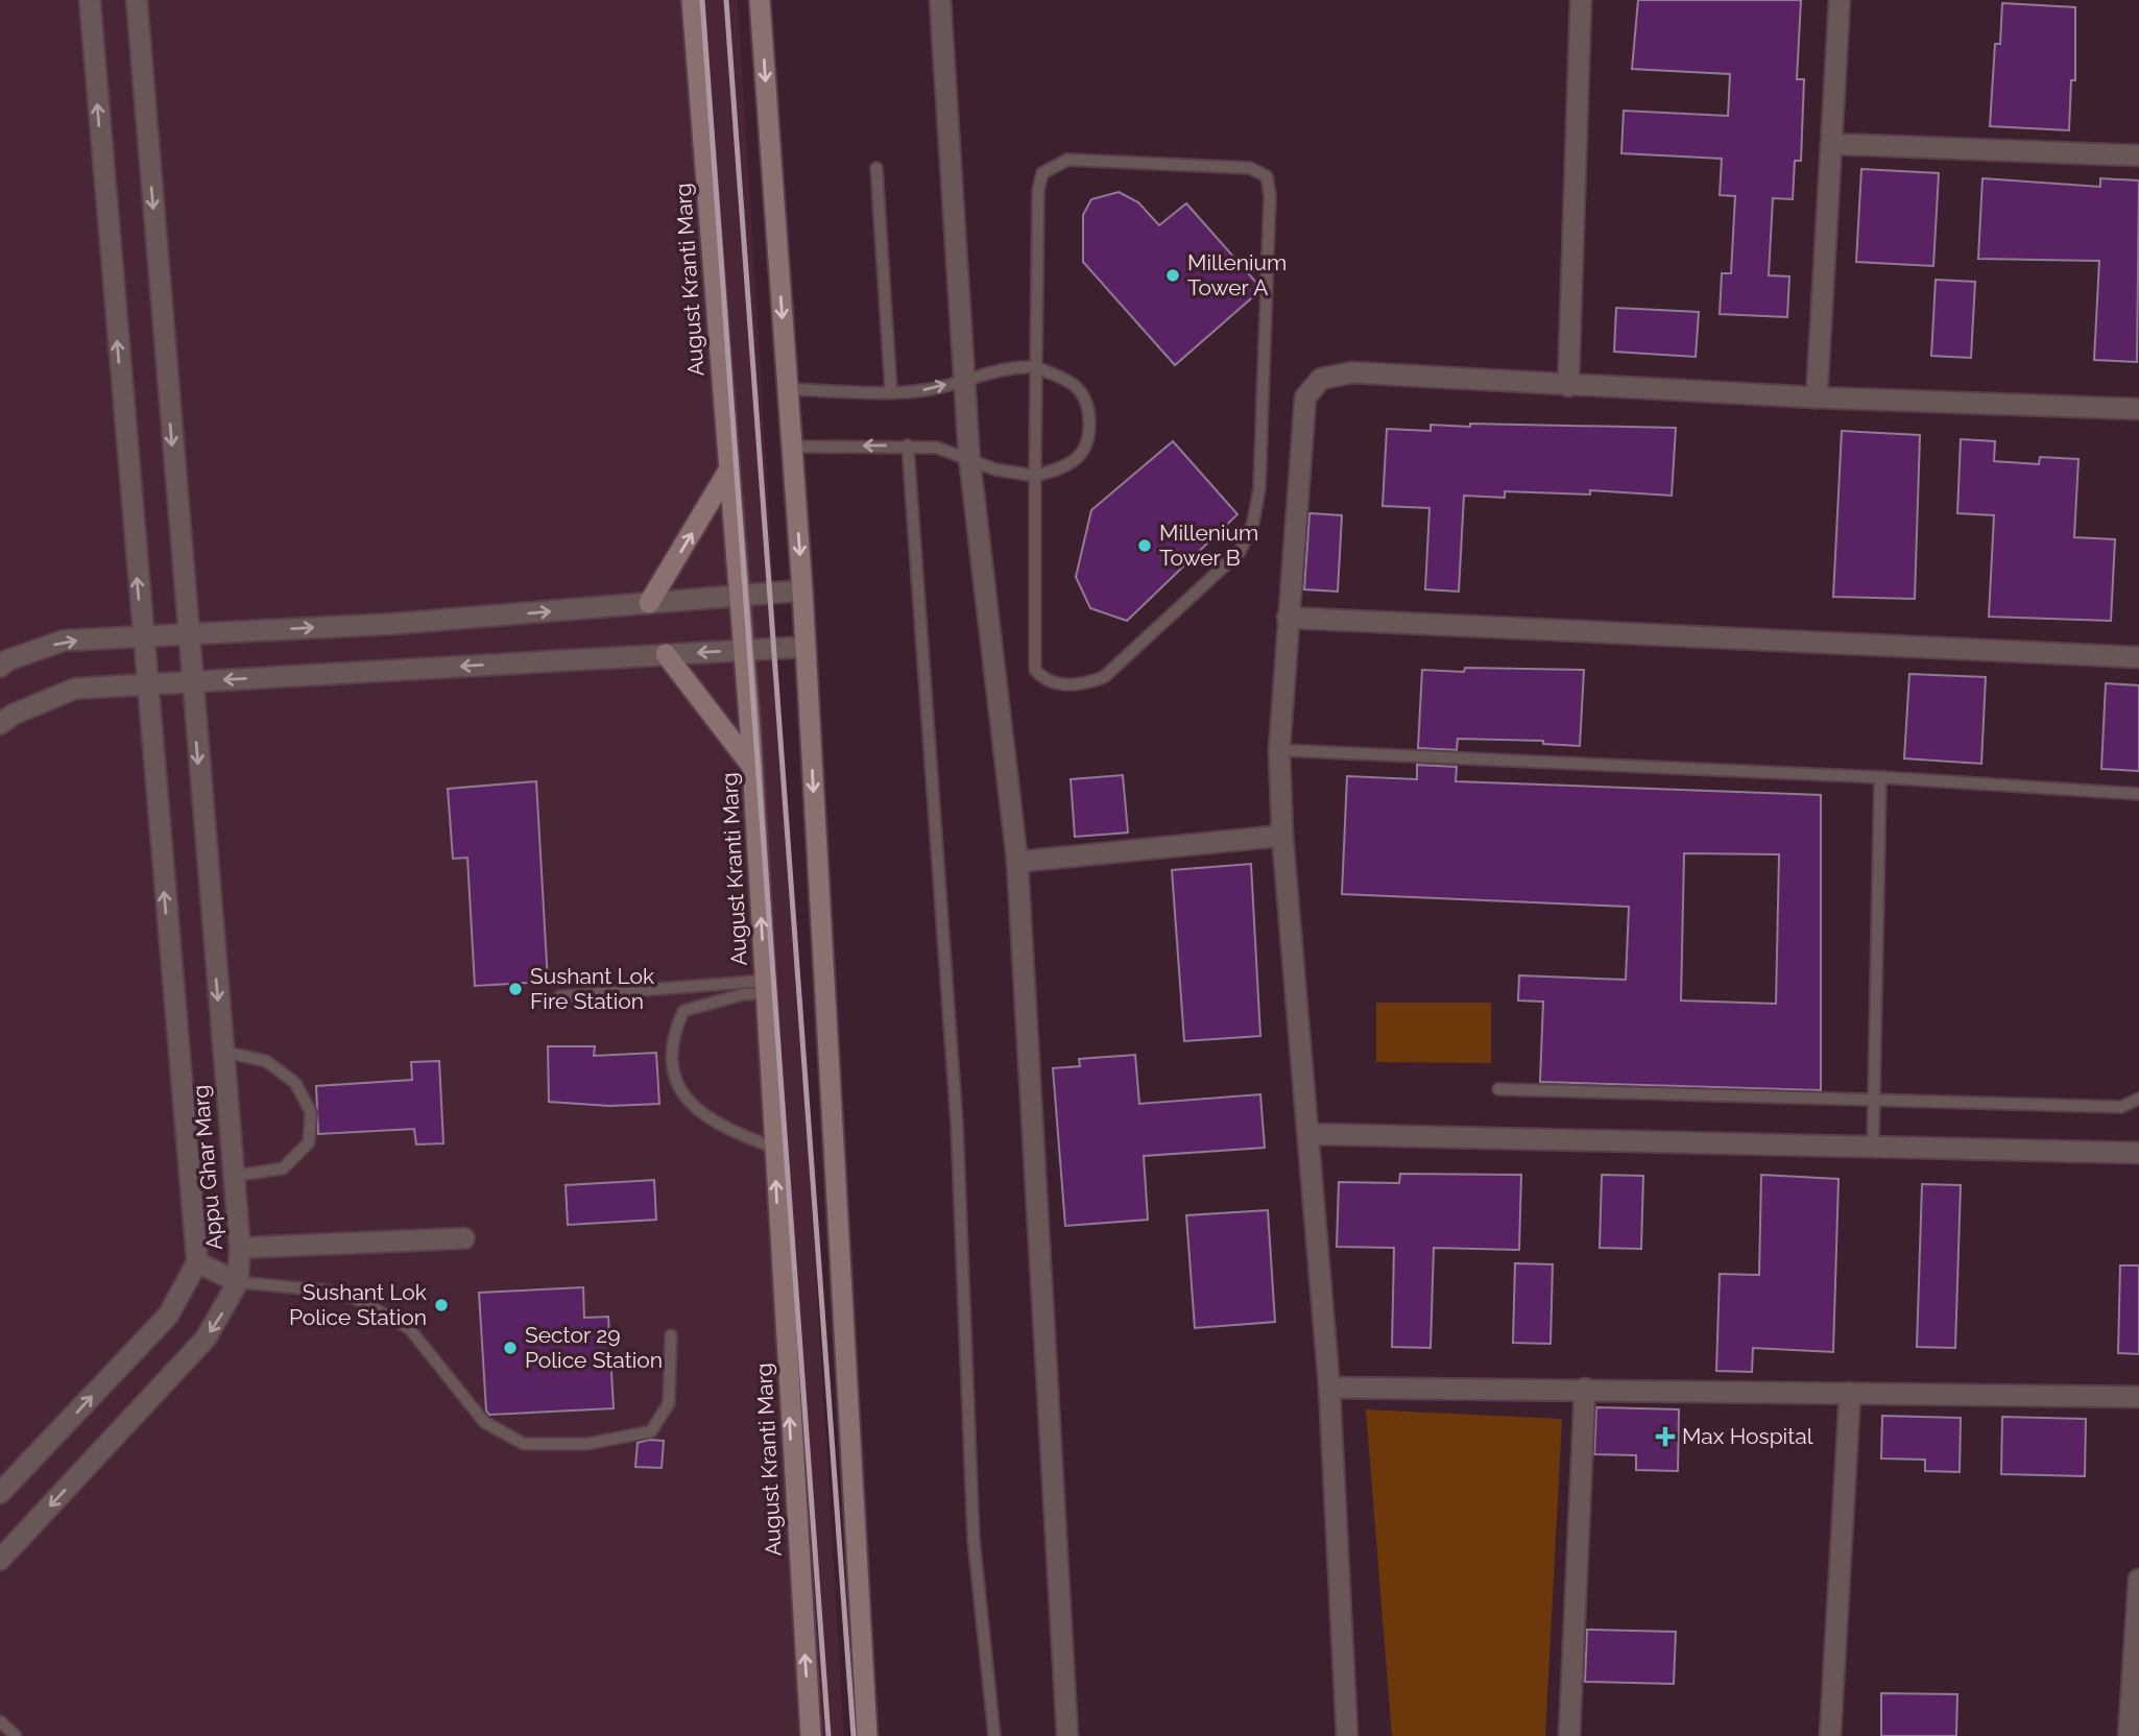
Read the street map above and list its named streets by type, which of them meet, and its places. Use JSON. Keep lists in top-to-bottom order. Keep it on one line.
{"streets":{"main road":["August Kranti Marg"],"street":["Appu Ghar Marg"]},"places":{"other":["Millenium Tower A","Millenium Tower B","Sushant Lok Fire Station","Sushant Lok Police Station","Sector 29 Police Station"],"health":["Max Hospital"]}}
